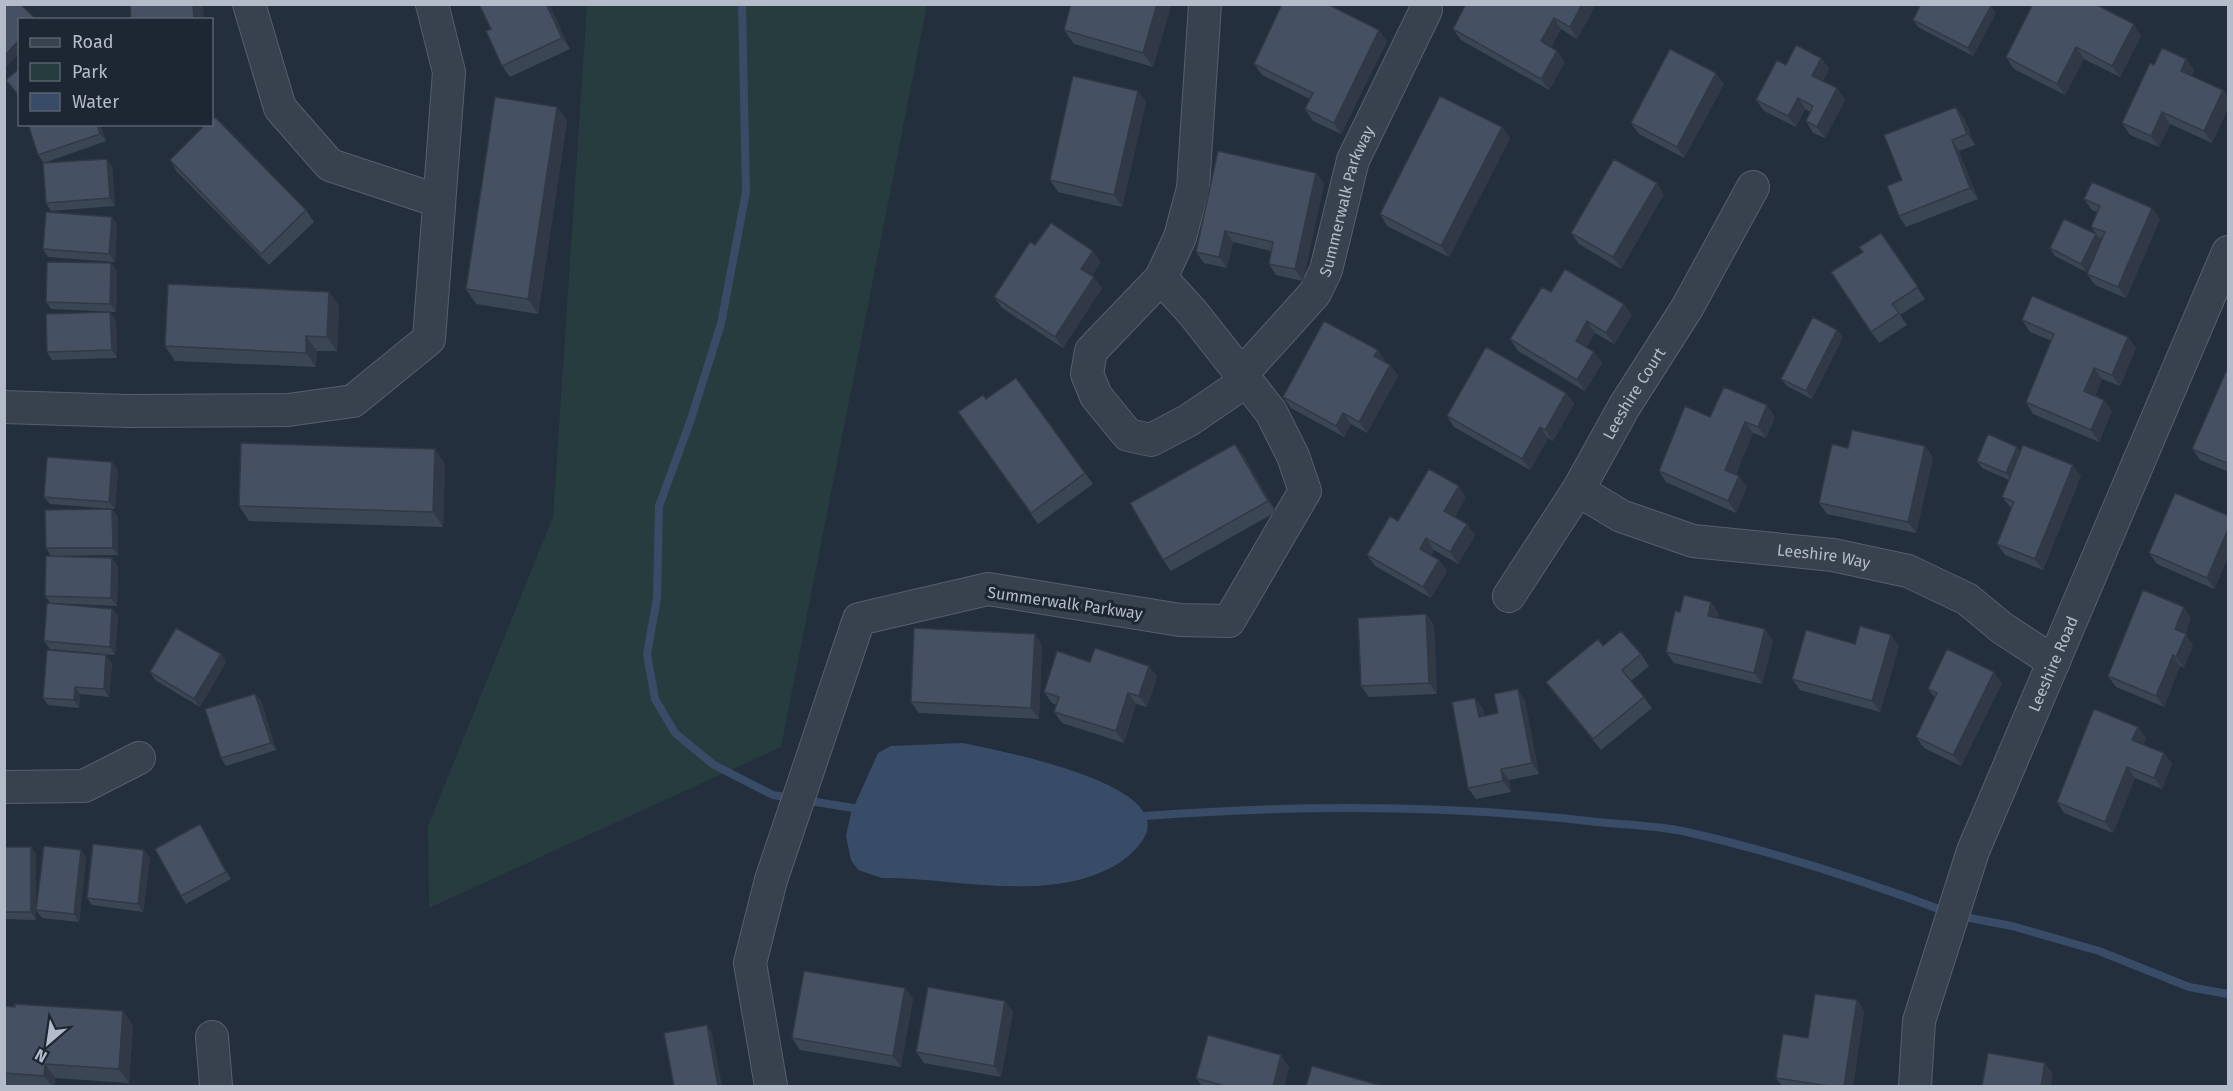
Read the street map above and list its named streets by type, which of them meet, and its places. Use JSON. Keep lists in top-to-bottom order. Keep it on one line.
{"streets":{"street":["Summerwalk Parkway","Leeshire Court","Leeshire Way","Leeshire Road"]},"crossings":[["Leeshire Court","Leeshire Way"],["Leeshire Way","Leeshire Road"]],"legend":["Road","Park","Water"],"north":"bottom left"}
